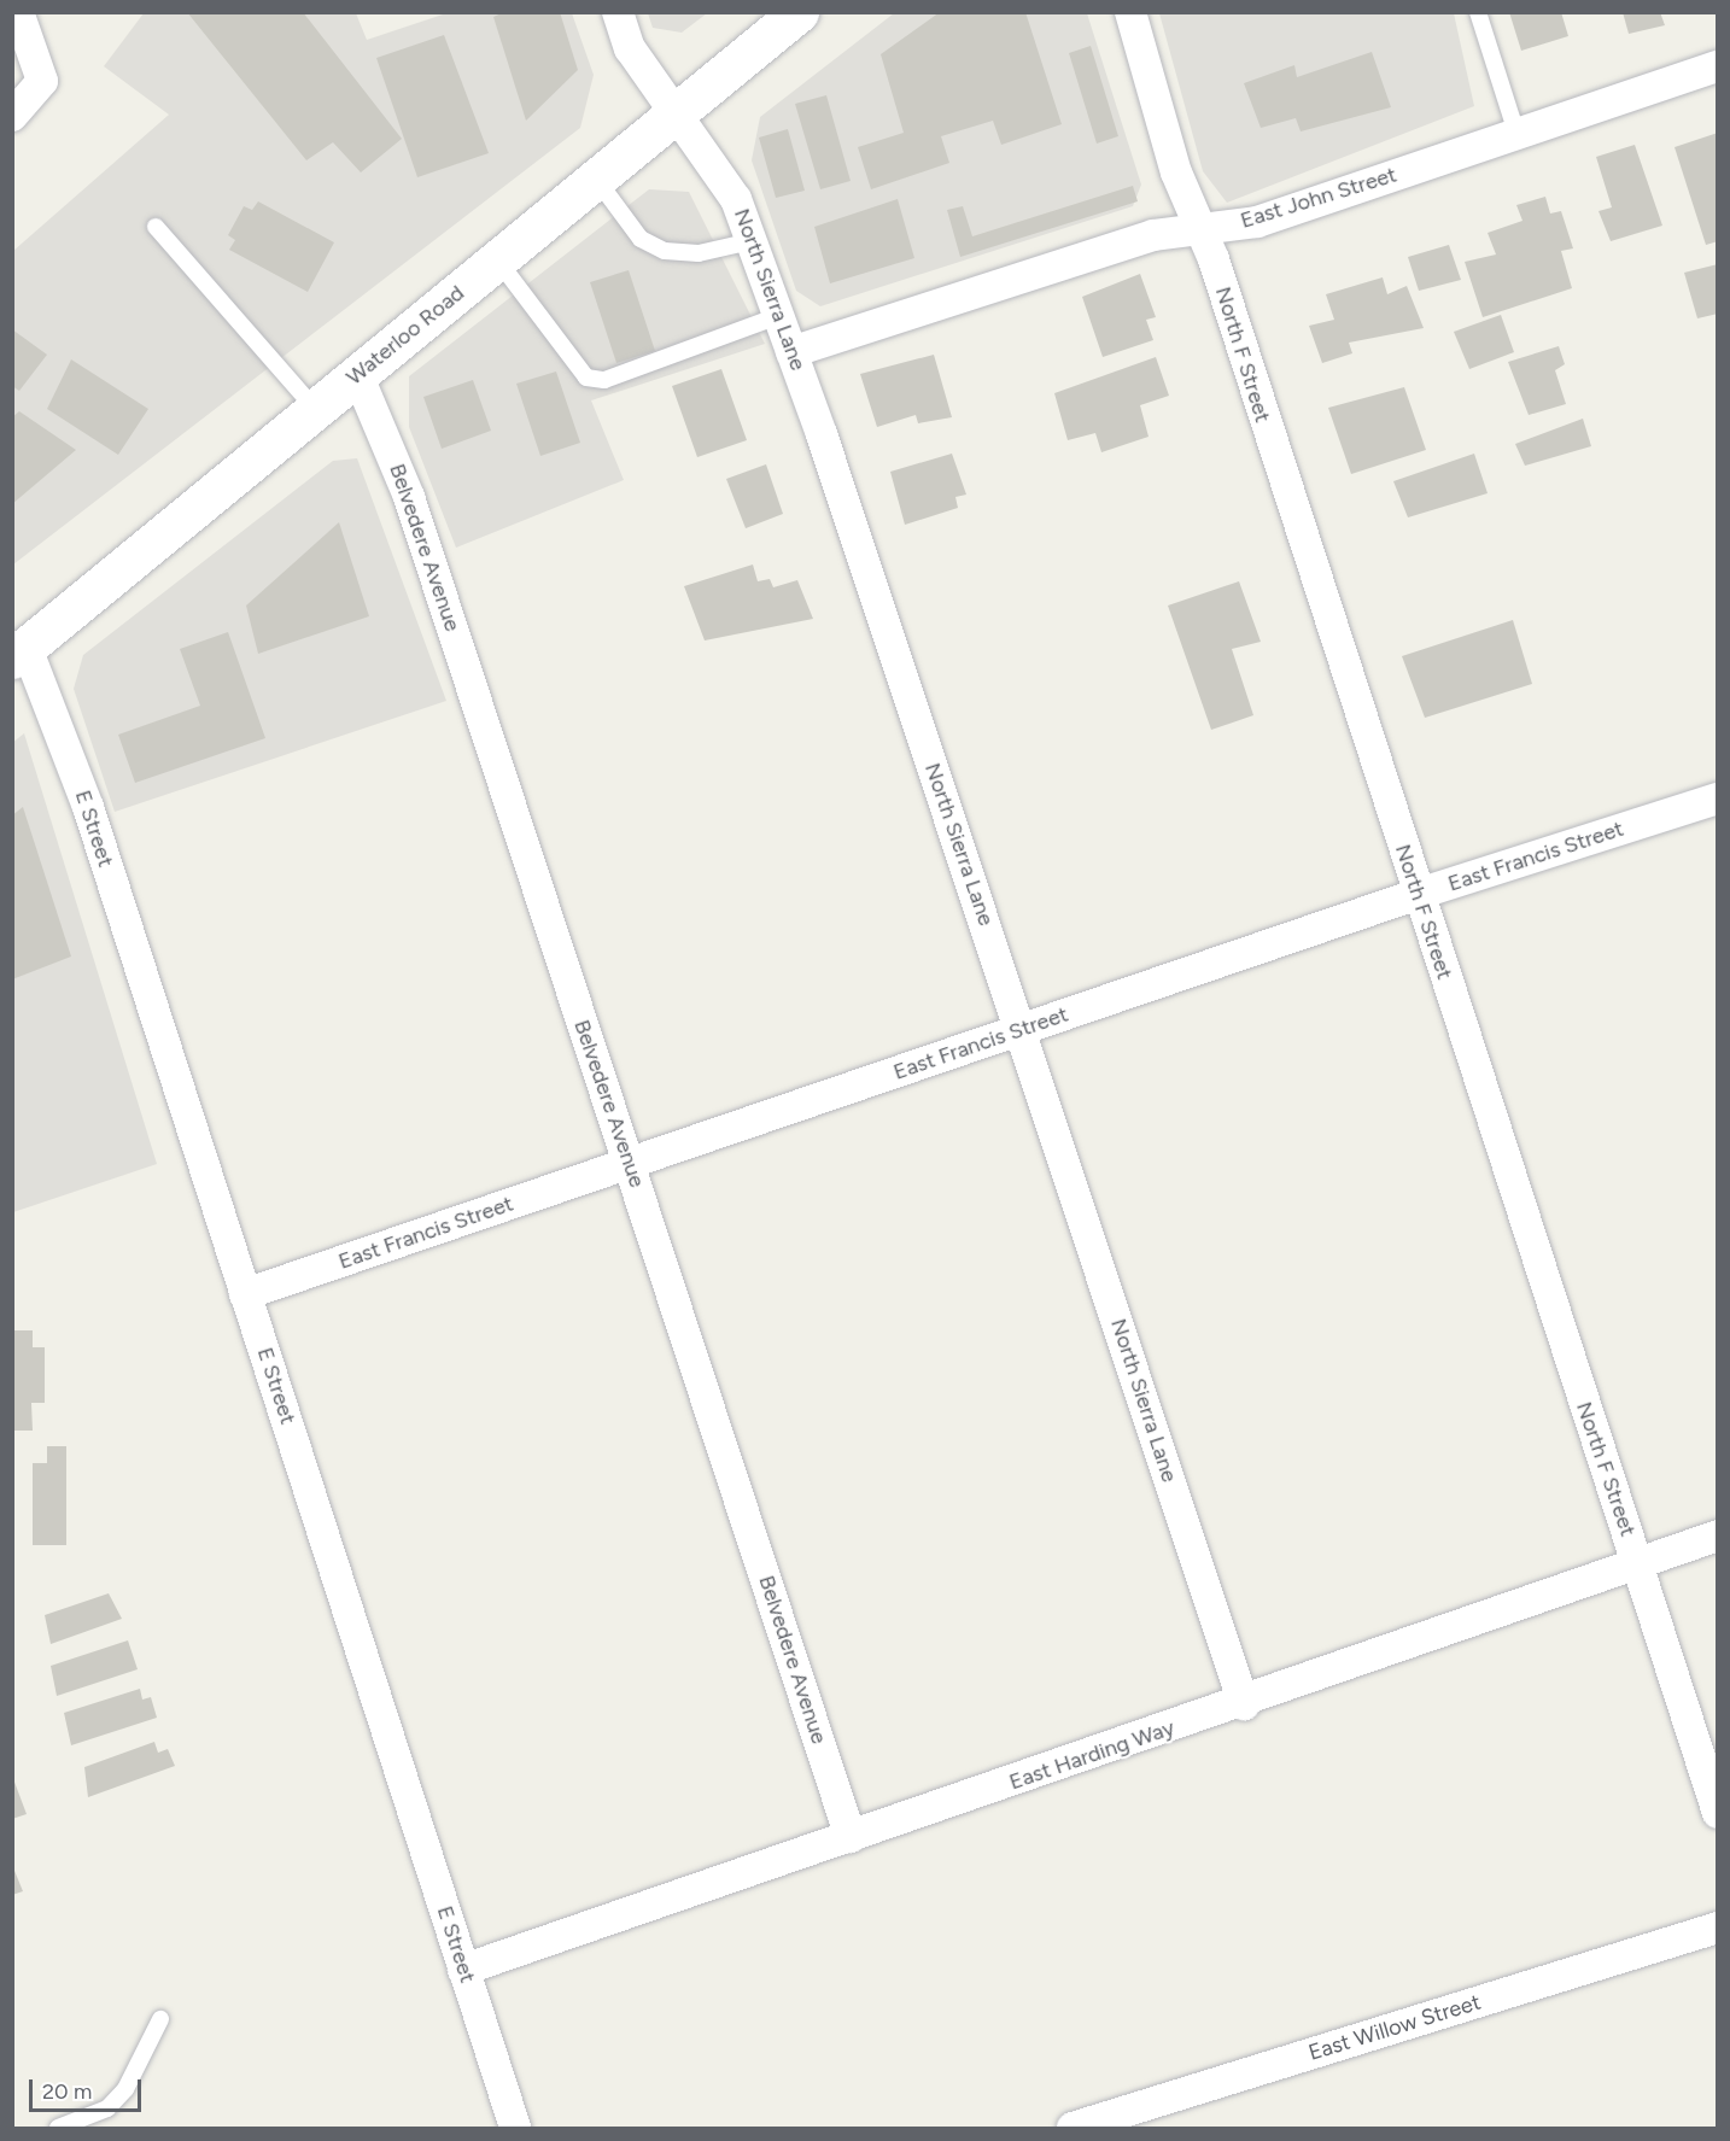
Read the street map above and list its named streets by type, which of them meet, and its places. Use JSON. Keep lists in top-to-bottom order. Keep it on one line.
{"streets":{"main road":["Waterloo Road"],"street":["East John Street","North Sierra Lane","North F Street","Belvedere Avenue","E Street","East Francis Street","East Harding Way","East Willow Street"]},"crossings":[["East John Street","North Sierra Lane"],["East John Street","North F Street"],["North Sierra Lane","Waterloo Road"],["North Sierra Lane","East Francis Street"],["North Sierra Lane","East Harding Way"],["Waterloo Road","Belvedere Avenue"],["Waterloo Road","E Street"],["North F Street","East Francis Street"],["North F Street","East Harding Way"],["Belvedere Avenue","East Francis Street"],["Belvedere Avenue","East Harding Way"],["E Street","East Francis Street"],["E Street","East Harding Way"]],"scale_bar":"20 m"}
